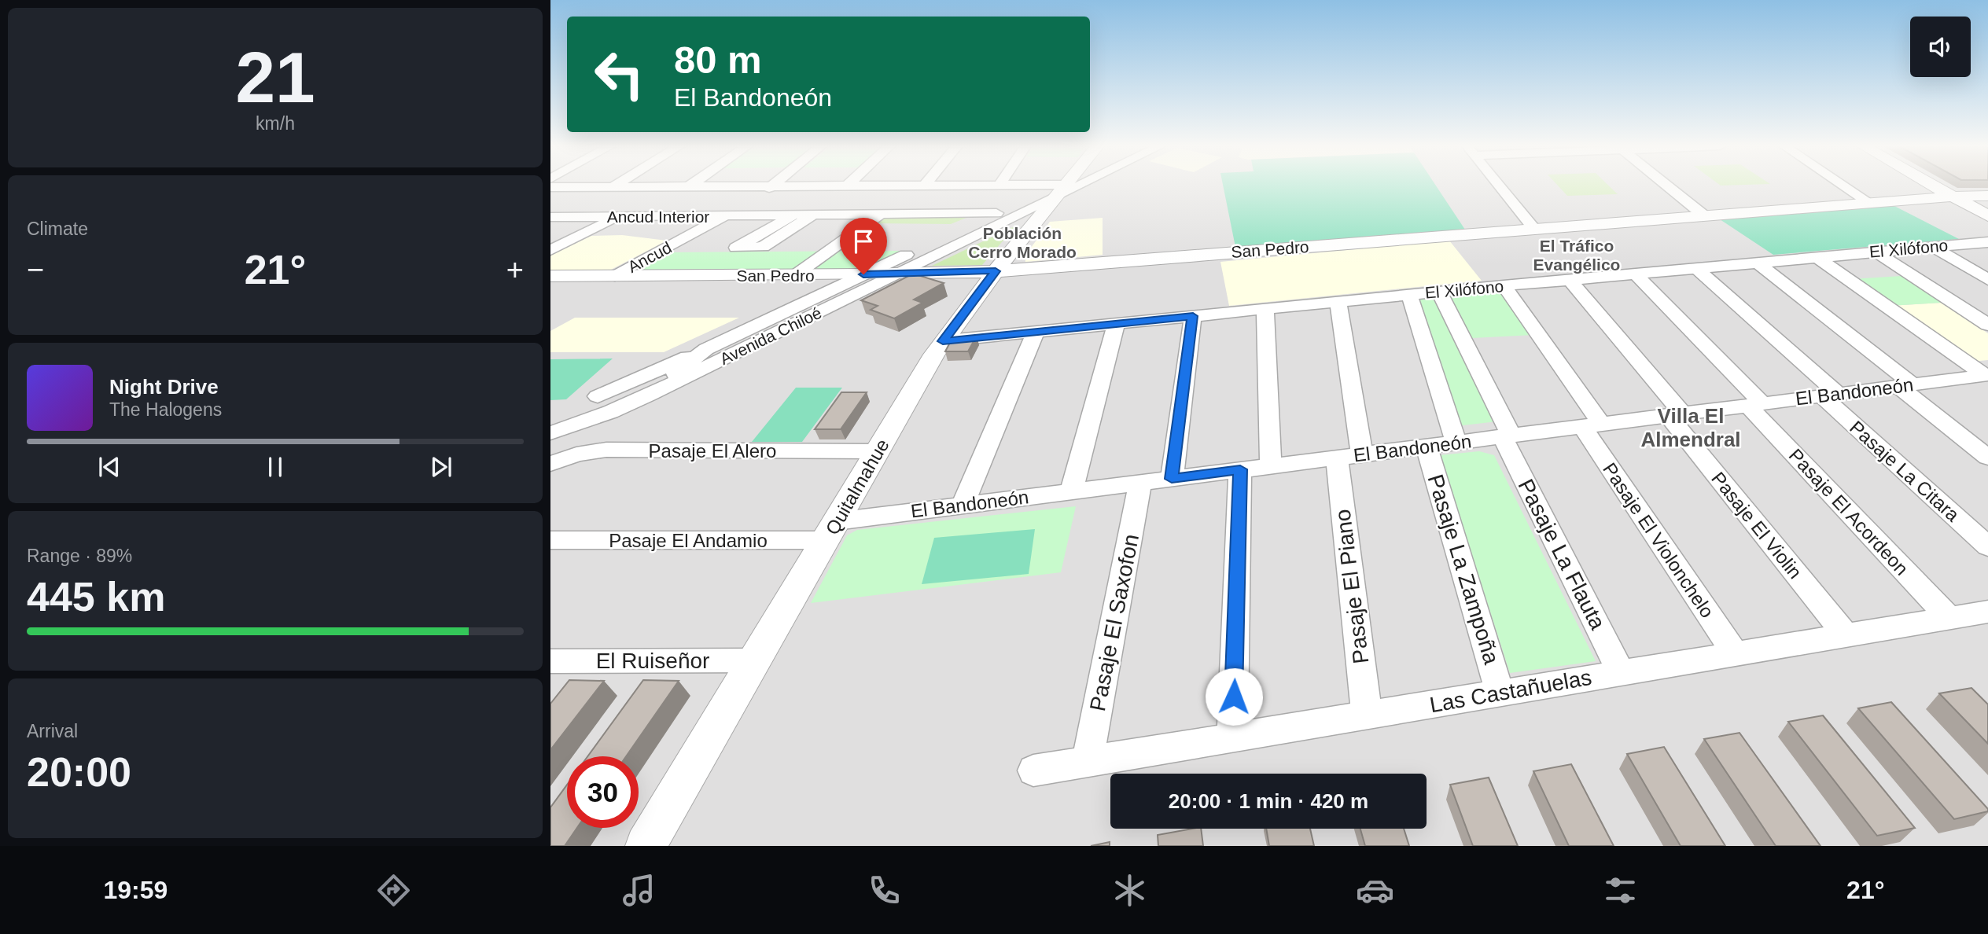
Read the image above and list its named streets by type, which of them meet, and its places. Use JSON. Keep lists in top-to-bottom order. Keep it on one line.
{"streets":{"street":["Ancud Interior","El Xilófono","San Pedro","Ancud","Avenida Chiloé","El Bandoneón","Pasaje El Alero","Pasaje La Citara","Quitalmahue","Pasaje El Acordeon","Pasaje El Violin","Pasaje El Andamio","Pasaje El Violonchelo","Pasaje La Flauta","Pasaje La Zampoña","Pasaje El Piano","Pasaje El Saxofon","El Ruiseñor","Las Castañuelas"]},"crossings":[["Ancud Interior","Ancud"],["Ancud Interior","Avenida Chiloé"],["El Xilófono","Pasaje La Citara"],["El Xilófono","Quitalmahue"],["El Xilófono","Pasaje El Acordeon"],["El Xilófono","Pasaje El Violin"],["El Xilófono","Pasaje El Violonchelo"],["El Xilófono","Pasaje La Flauta"],["San Pedro","Ancud"],["San Pedro","Avenida Chiloé"],["San Pedro","Quitalmahue"],["Avenida Chiloé","Quitalmahue"],["El Bandoneón","Pasaje La Citara"],["El Bandoneón","Quitalmahue"],["El Bandoneón","Pasaje El Acordeon"],["El Bandoneón","Pasaje El Violin"],["El Bandoneón","Pasaje El Andamio"],["El Bandoneón","Pasaje El Violonchelo"],["El Bandoneón","Pasaje La Flauta"],["El Bandoneón","Pasaje La Zampoña"],["El Bandoneón","Pasaje El Piano"],["El Bandoneón","Pasaje El Saxofon"],["Pasaje El Alero","Quitalmahue"],["Quitalmahue","Pasaje El Andamio"],["Quitalmahue","El Ruiseñor"],["Pasaje El Acordeon","Las Castañuelas"],["Pasaje El Violin","Las Castañuelas"],["Pasaje El Violonchelo","Las Castañuelas"],["Pasaje La Flauta","Las Castañuelas"],["Pasaje La Zampoña","Las Castañuelas"],["Pasaje El Piano","Las Castañuelas"],["Pasaje El Saxofon","Las Castañuelas"]],"districts":["Población Cerro Morado","El Tráfico Evangélico","Villa El Almendral"],"page":{"tile":[["21","km/h"],"Climate",["Range · 89%","445 km"],["Arrival","20:00"]],"turn":["80 m","El Bandoneón"],"heat":["−","21°","+"],"song":["Night Drive","The Halogens"],"limit":"30","trip":"20:00 · 1 min · 420 m","tabs":["19:59","21°"]}}
